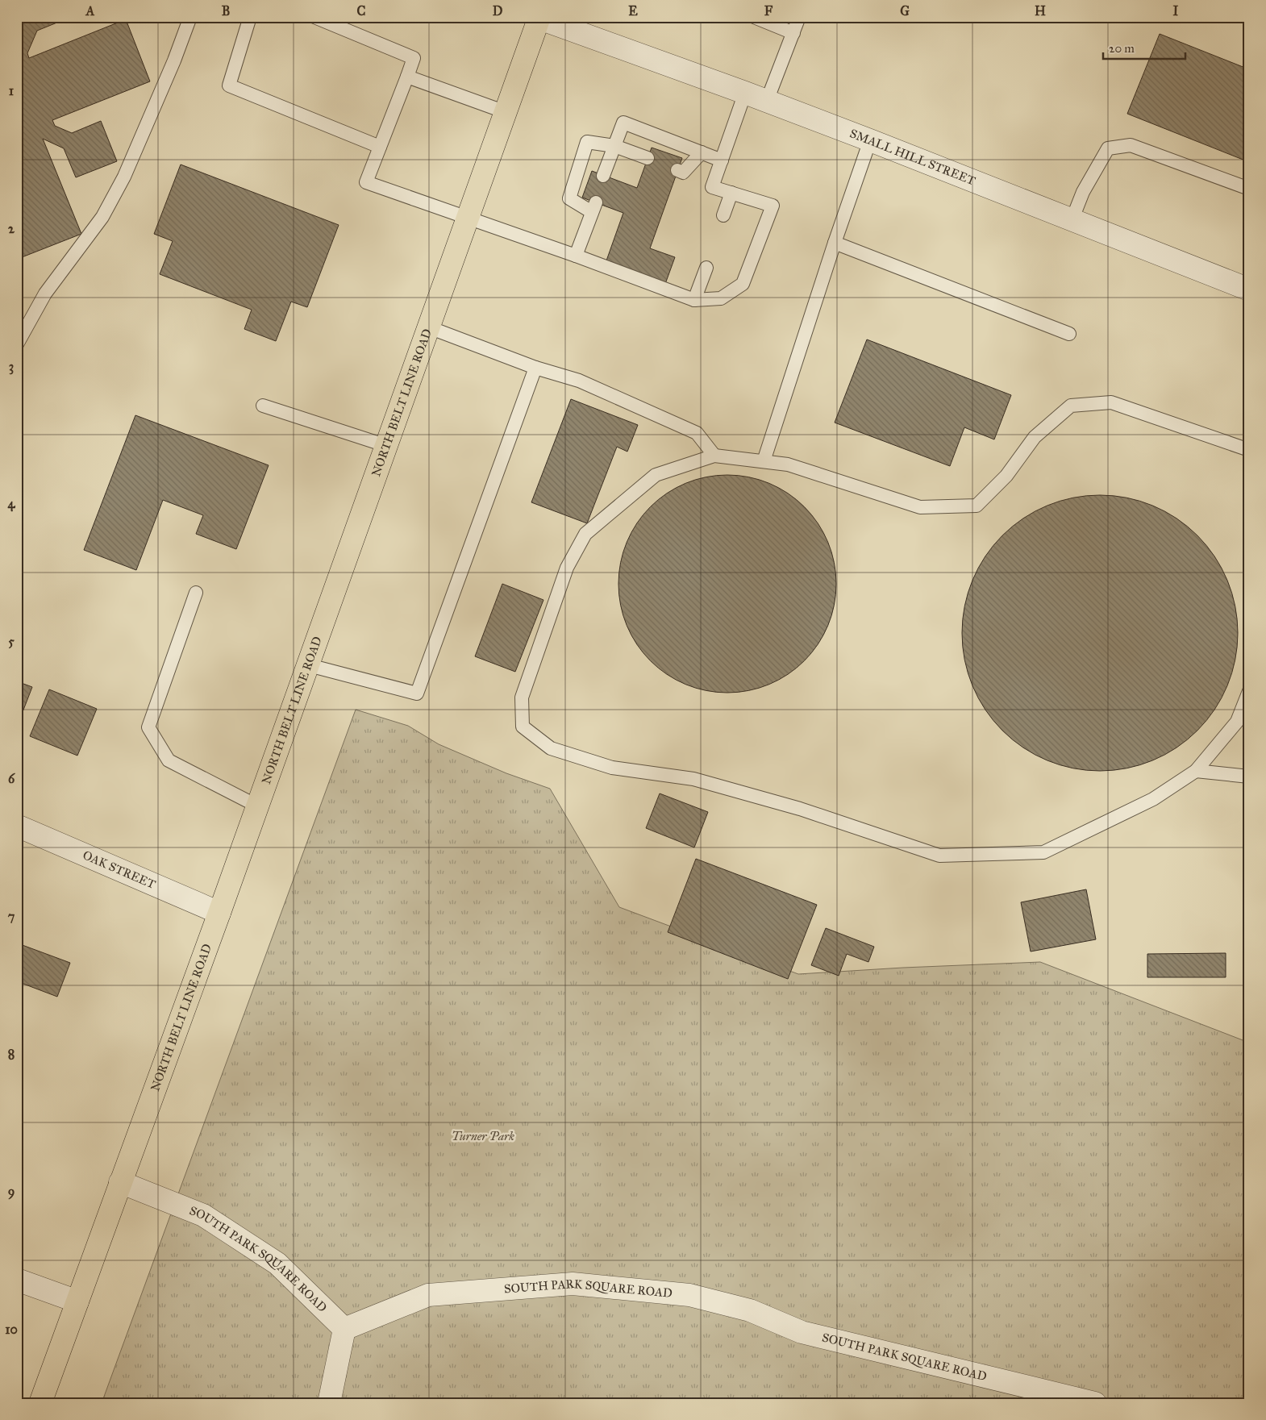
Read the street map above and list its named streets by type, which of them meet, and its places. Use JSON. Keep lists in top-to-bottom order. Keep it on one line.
{"streets":{"main road":["NORTH BELT LINE ROAD"],"street":["SMALL HILL STREET","OAK STREET","SOUTH PARK SQUARE ROAD"]},"crossings":[["SMALL HILL STREET","NORTH BELT LINE ROAD"],["NORTH BELT LINE ROAD","OAK STREET"],["NORTH BELT LINE ROAD","SOUTH PARK SQUARE ROAD"]],"parks":["Turner Park"],"scale_bar":"20 m","grid":{"columns":["A","B","C","D","E","F","G","H","I"],"rows":["1","2","3","4","5","6","7","8","9","10"]}}
